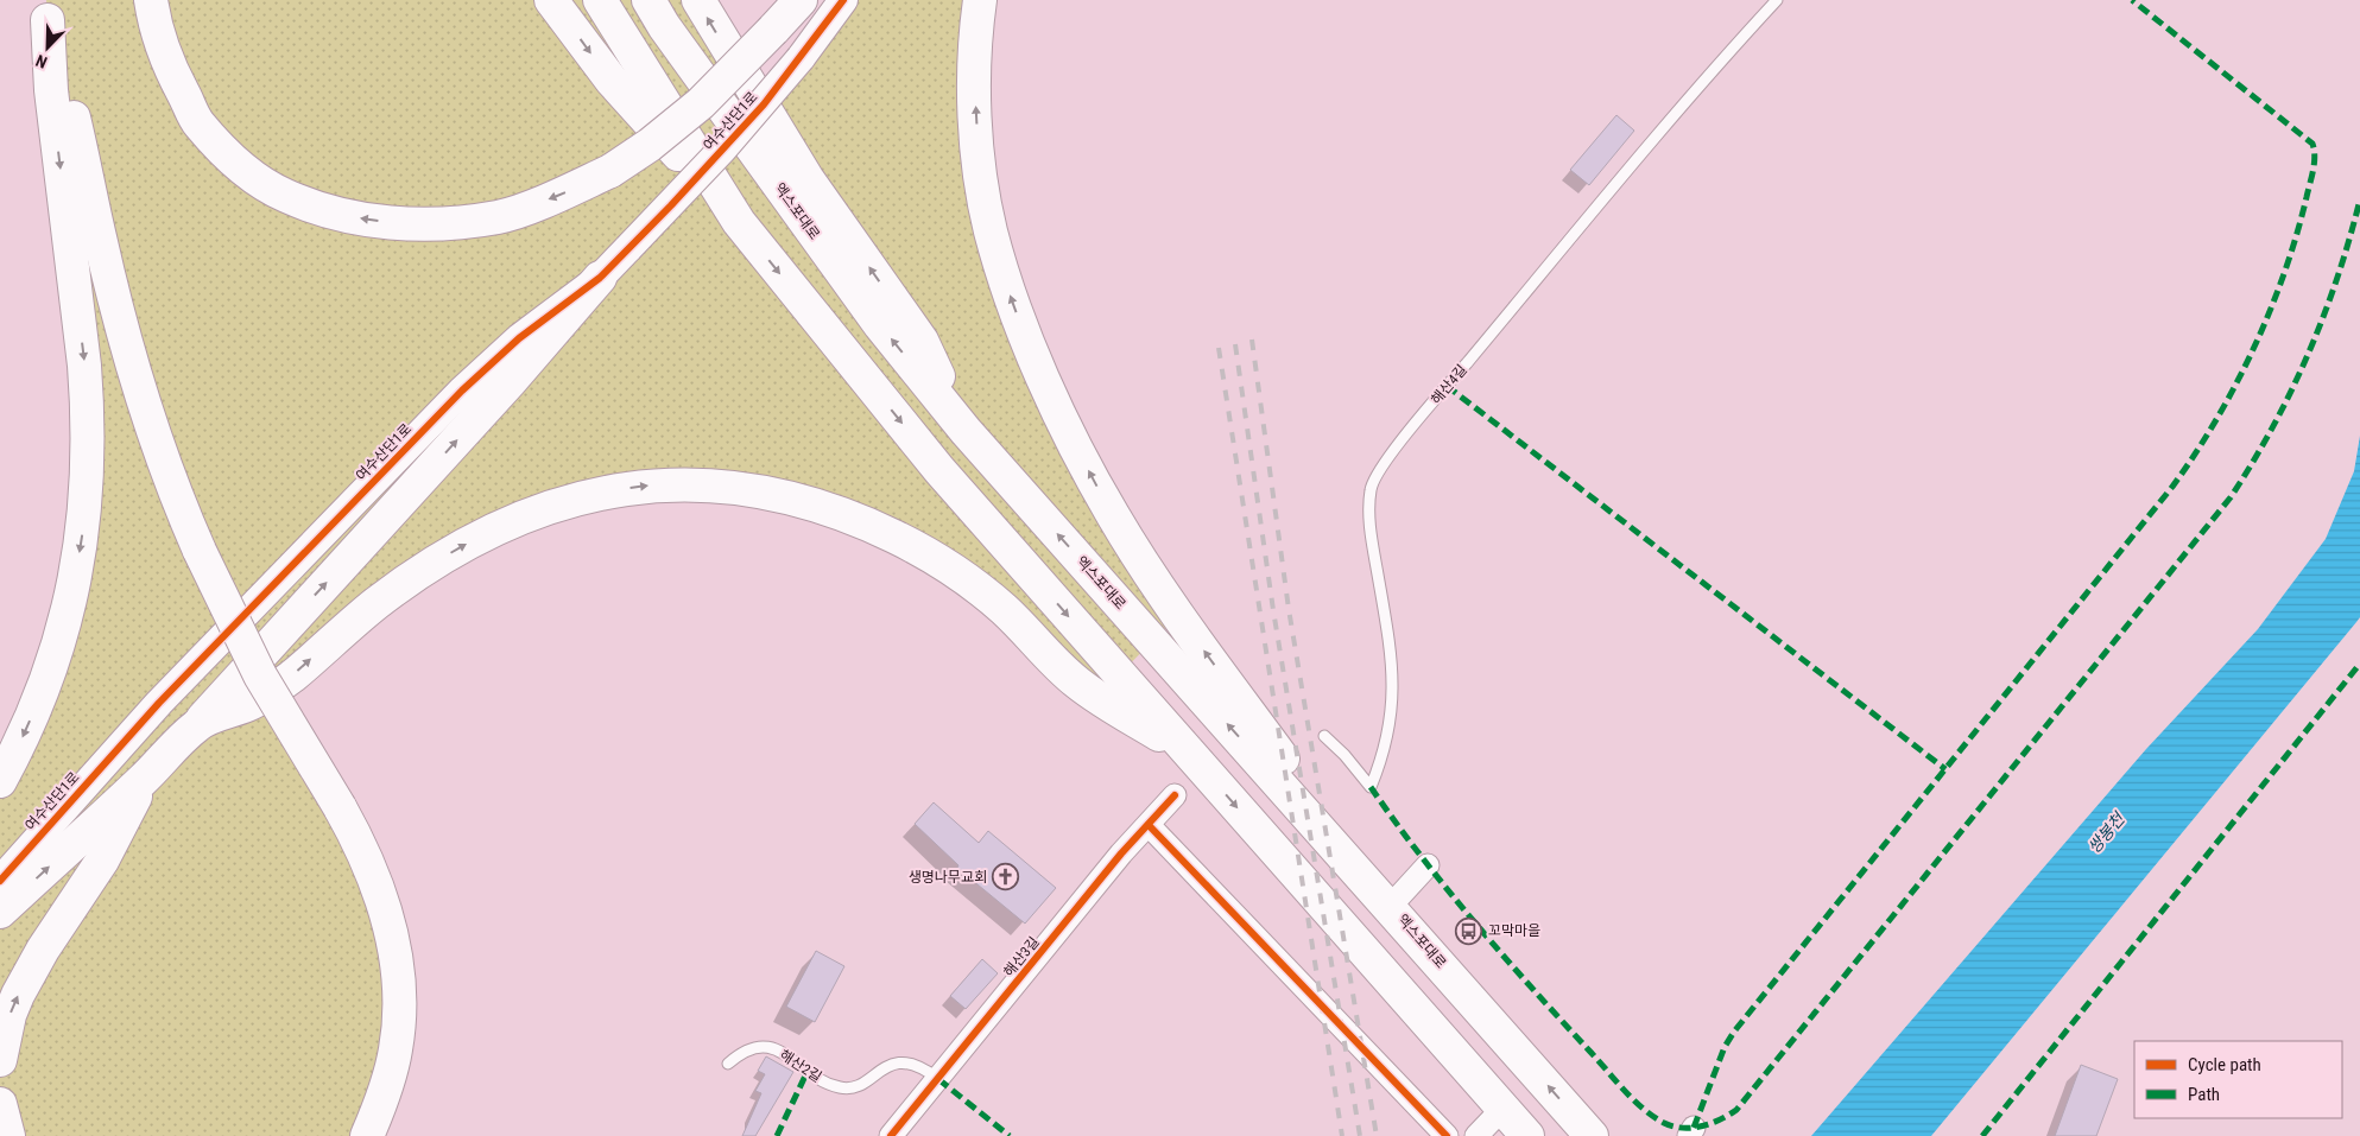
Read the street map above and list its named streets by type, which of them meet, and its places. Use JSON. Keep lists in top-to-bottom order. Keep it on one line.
{"streets":{"highway":["엑스포대로"],"street":["여수산단1로","해산3길"],"lane":["해산4길","해산2길"]},"crossings":[["해산3길","해산2길"]],"water":["쌍봉천"],"places":{"church":["생명나무교회"],"bus stop":["꼬막마을"]},"legend":["Cycle path","Path"],"north":"bottom left"}
